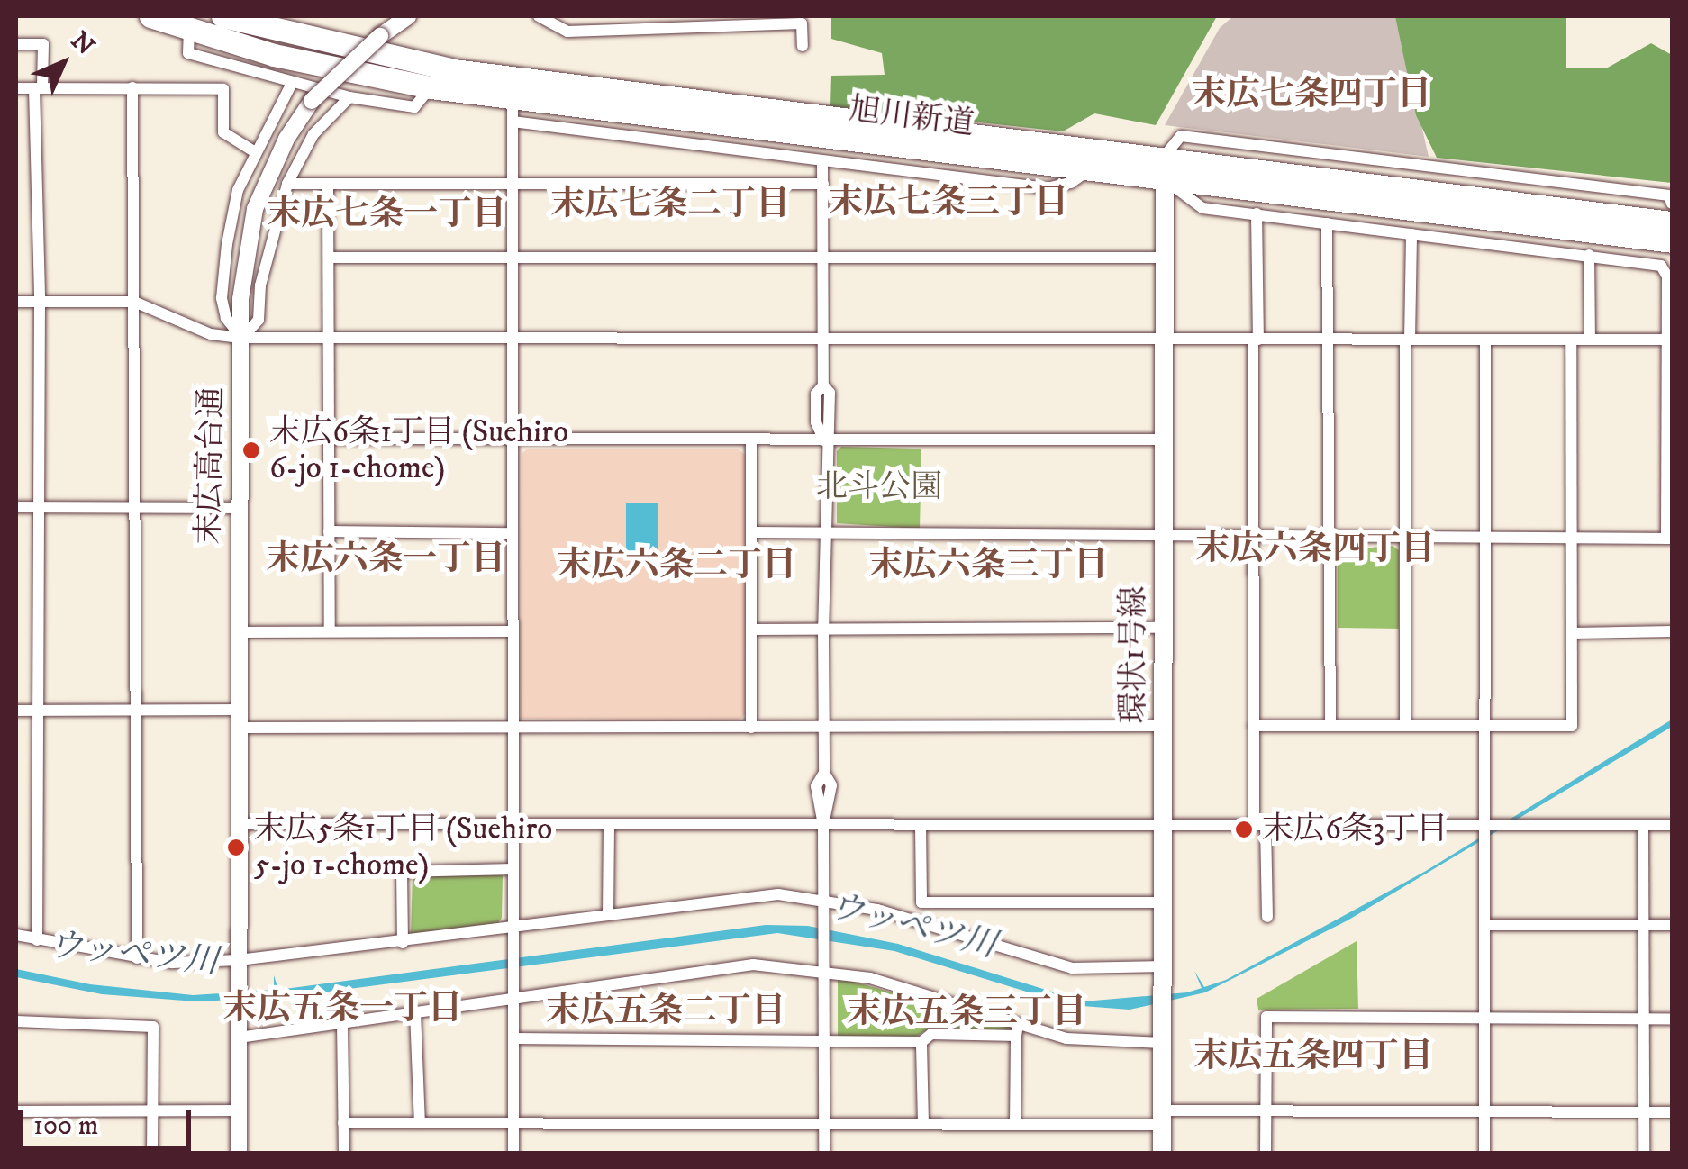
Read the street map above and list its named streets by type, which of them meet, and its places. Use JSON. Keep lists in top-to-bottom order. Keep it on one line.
{"streets":{"highway":["旭川新道"],"main road":["環状1号線"],"street":["末広高台通"]},"crossings":[["旭川新道","環状1号線"]],"districts":["末広七条四丁目","末広七条三丁目","末広七条二丁目","末広七条一丁目","末広六条四丁目","末広六条一丁目","末広六条二丁目","末広六条三丁目","末広五条一丁目","末広五条二丁目","末広五条三丁目","末広五条四丁目"],"water":["ウッペツ川"],"parks":["北斗公園"],"places":["末広6条1丁目 (Suehiro 6-jo 1-chome)","末広6条3丁目","末広5条1丁目 (Suehiro 5-jo 1-chome)"],"scale_bar":"100 m","north":"top right"}
